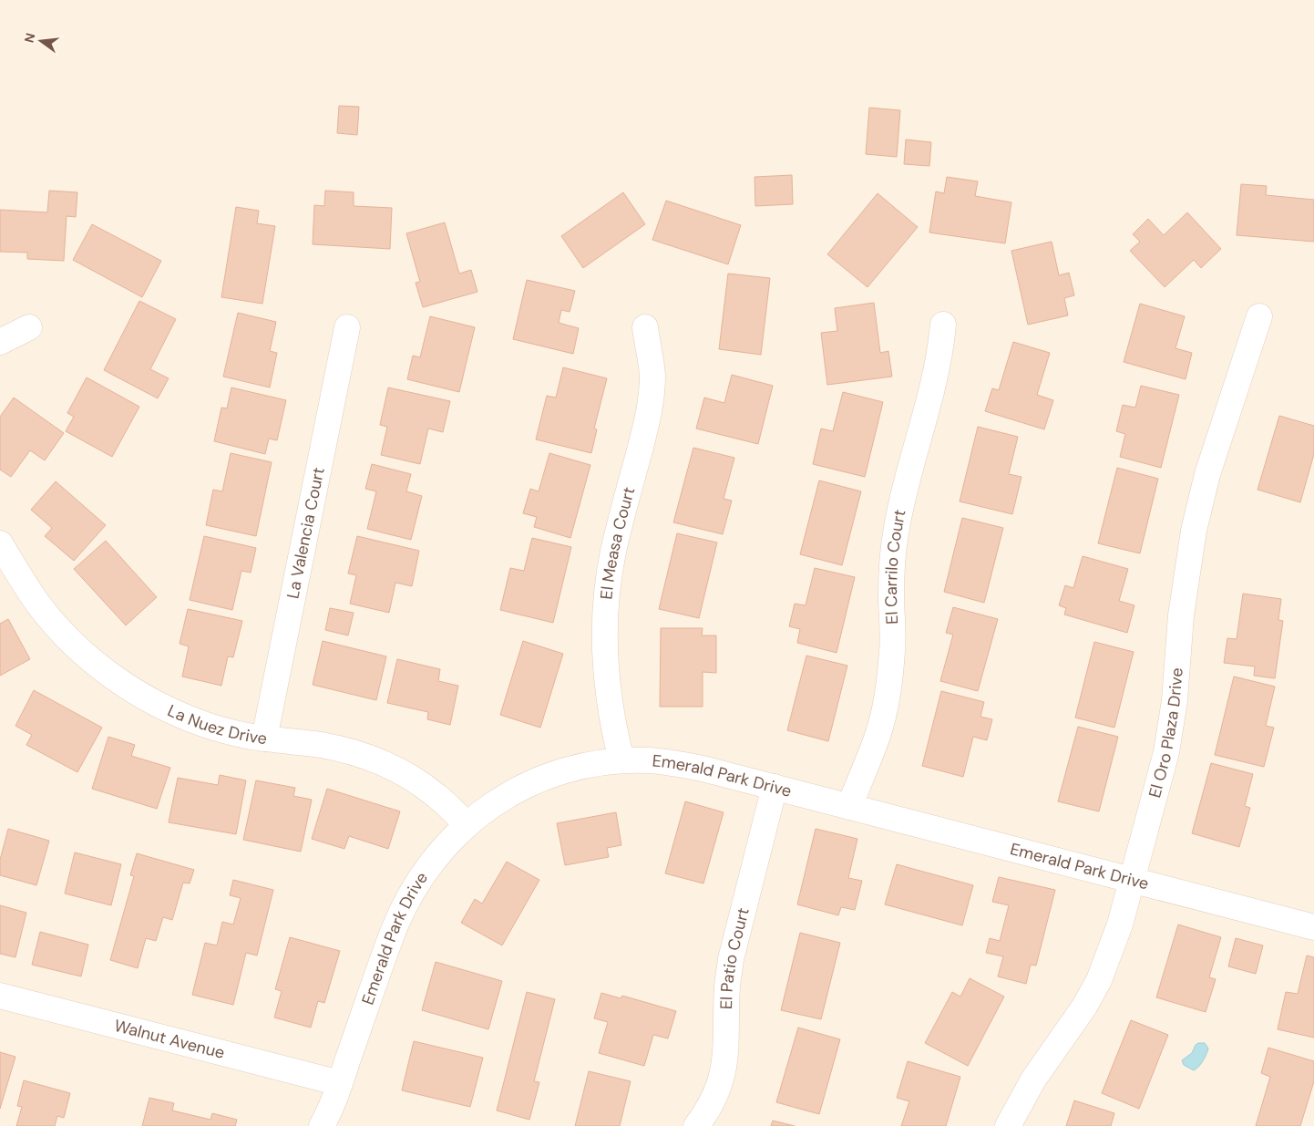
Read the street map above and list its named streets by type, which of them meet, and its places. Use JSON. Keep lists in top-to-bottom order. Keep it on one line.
{"streets":{"street":["La Valencia Court","El Measa Court","El Carrilo Court","La Nuez Drive","El Oro Plaza Drive","Emerald Park Drive","El Patio Court","Walnut Avenue"]},"crossings":[["La Valencia Court","La Nuez Drive"],["El Measa Court","Emerald Park Drive"],["El Carrilo Court","Emerald Park Drive"],["La Nuez Drive","Emerald Park Drive"],["El Oro Plaza Drive","Emerald Park Drive"],["Emerald Park Drive","El Patio Court"],["Emerald Park Drive","Walnut Avenue"]],"north":"left"}
